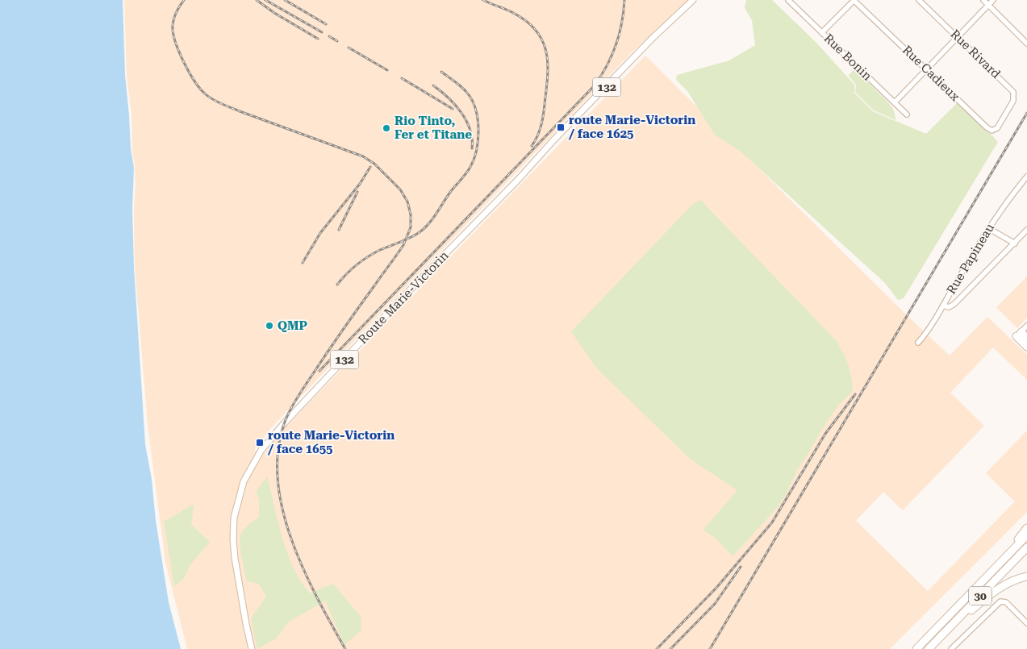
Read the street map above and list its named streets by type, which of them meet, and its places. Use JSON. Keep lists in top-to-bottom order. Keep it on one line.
{"streets":{"highway":["30"],"main road":["132","Route Marie-Victorin"],"street":["Rue Rivard","Rue Bonin","Rue Cadieux","Rue Papineau"]},"crossings":[["Rue Rivard","Rue Cadieux"]],"places":{"transit":["route Marie-Victorin / face 1625","route Marie-Victorin / face 1655"],"other":["Rio Tinto, Fer et Titane","QMP"]}}
